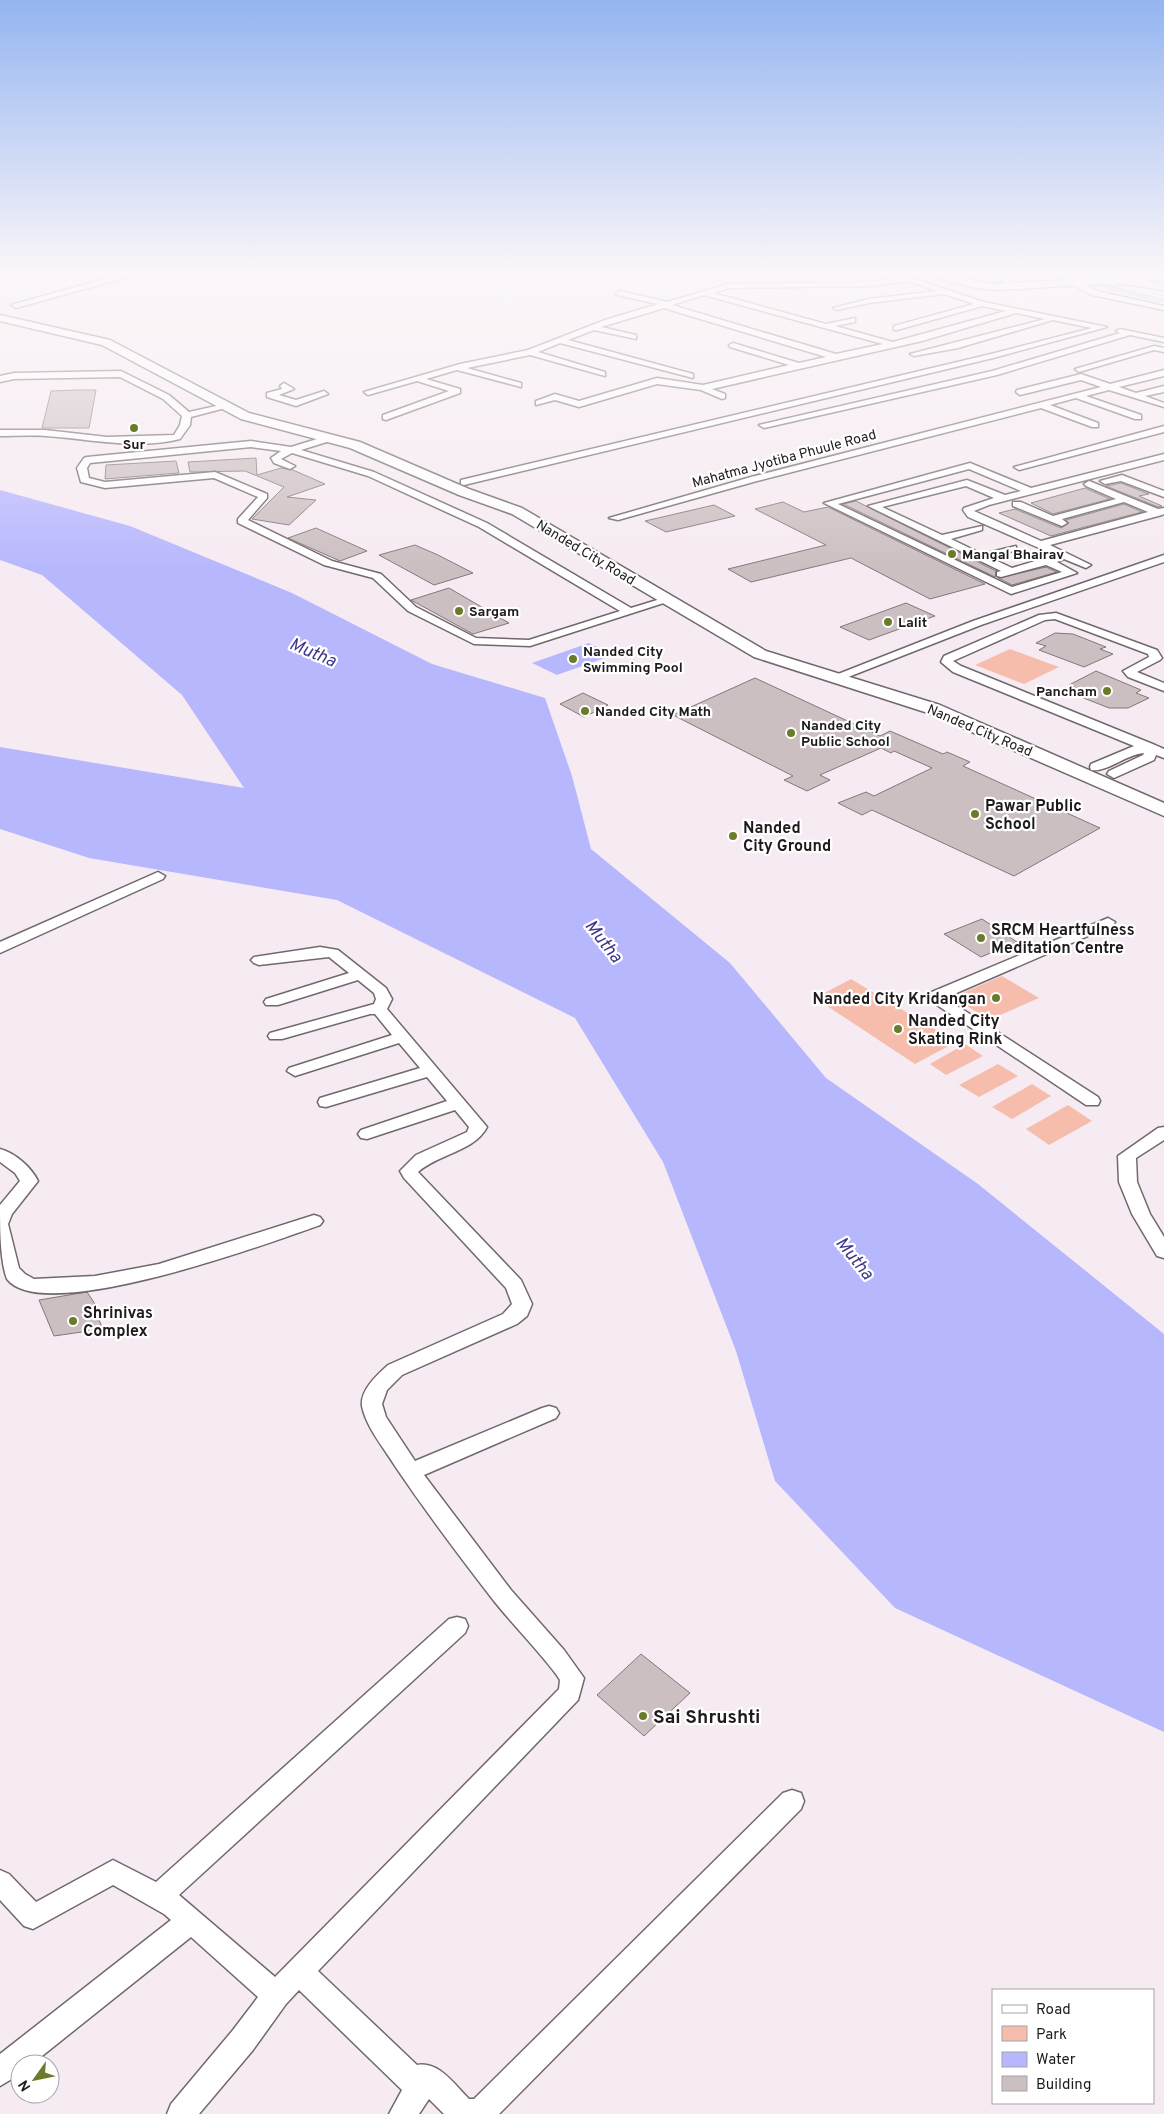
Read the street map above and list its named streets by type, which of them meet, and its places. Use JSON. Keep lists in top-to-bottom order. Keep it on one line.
{"streets":{"street":["Mahatma Jyotiba Phuule Road","Nanded City Road"]},"water":["Mutha"],"places":["Sur","Mangal Bhairav","Sargam","Lalit","Nanded City Swimming Pool","Pancham","Nanded City Math","Nanded City Public School","Pawar Public School","Nanded City Ground","SRCM Heartfulness Meditation Centre","Nanded City Kridangan","Nanded City Skating Rink","Shrinivas Complex","Sai Shrushti"],"legend":["Road","Park","Water","Building"],"north":"bottom left"}
